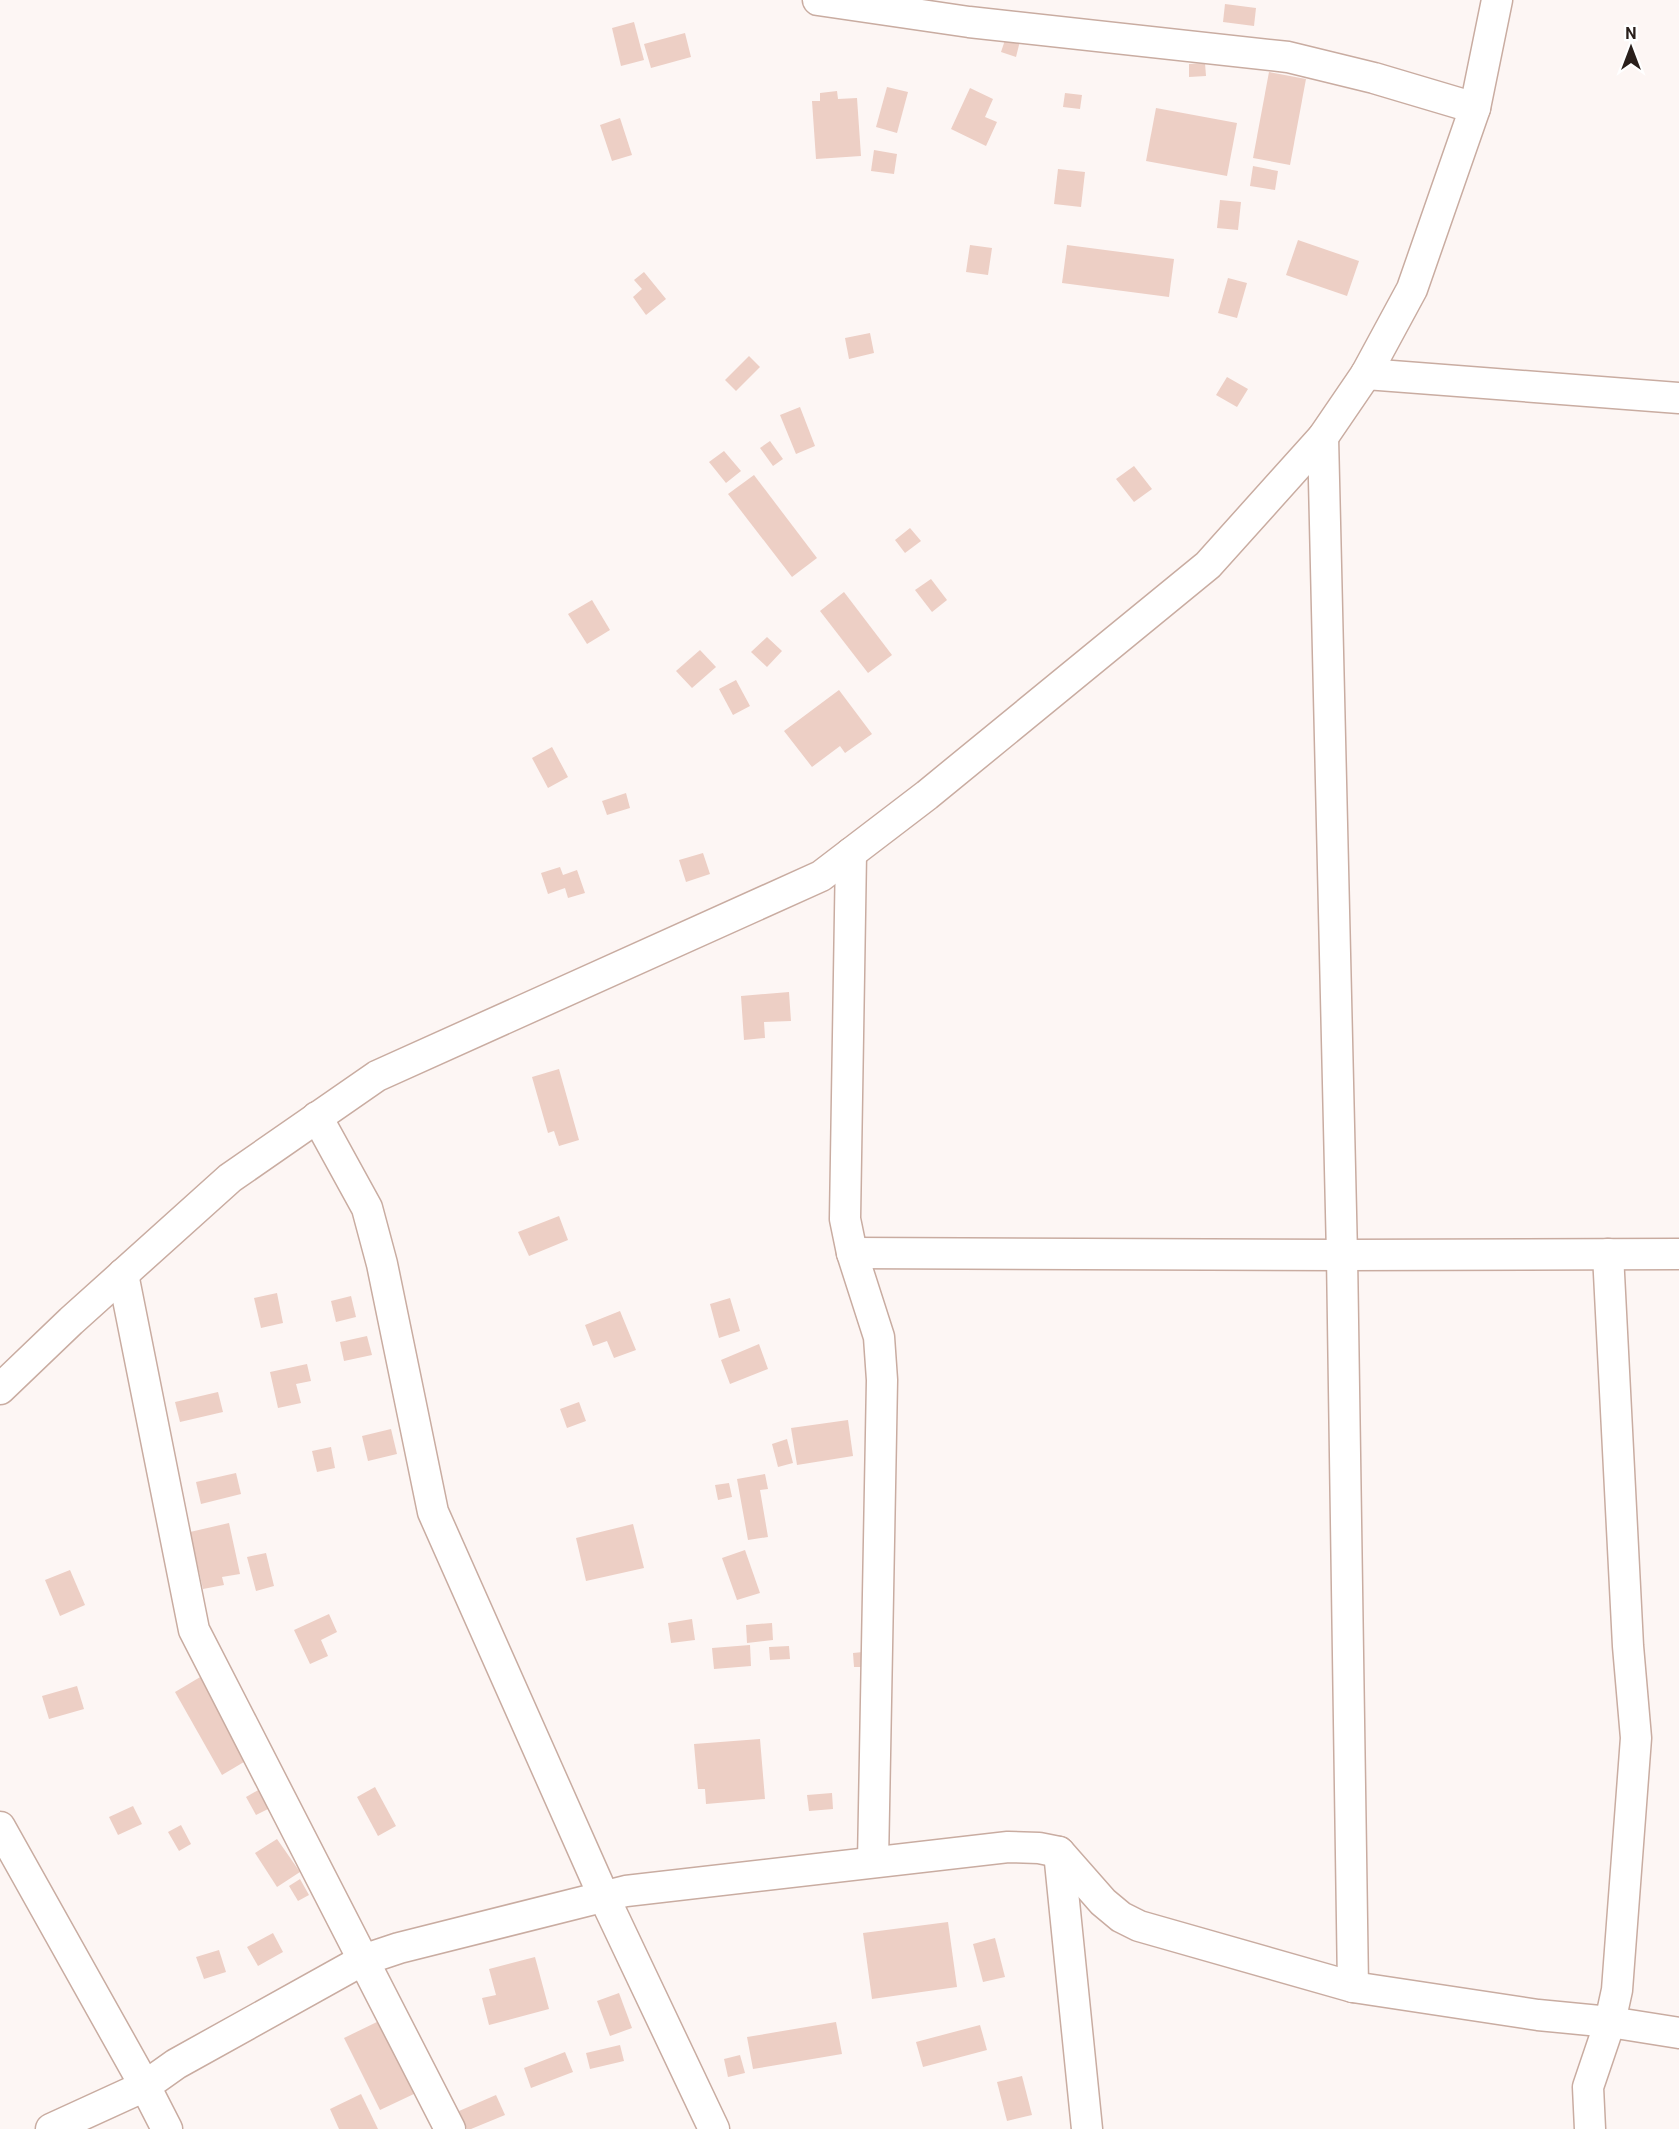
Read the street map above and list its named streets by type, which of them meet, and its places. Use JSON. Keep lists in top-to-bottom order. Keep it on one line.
{"north":"top"}
